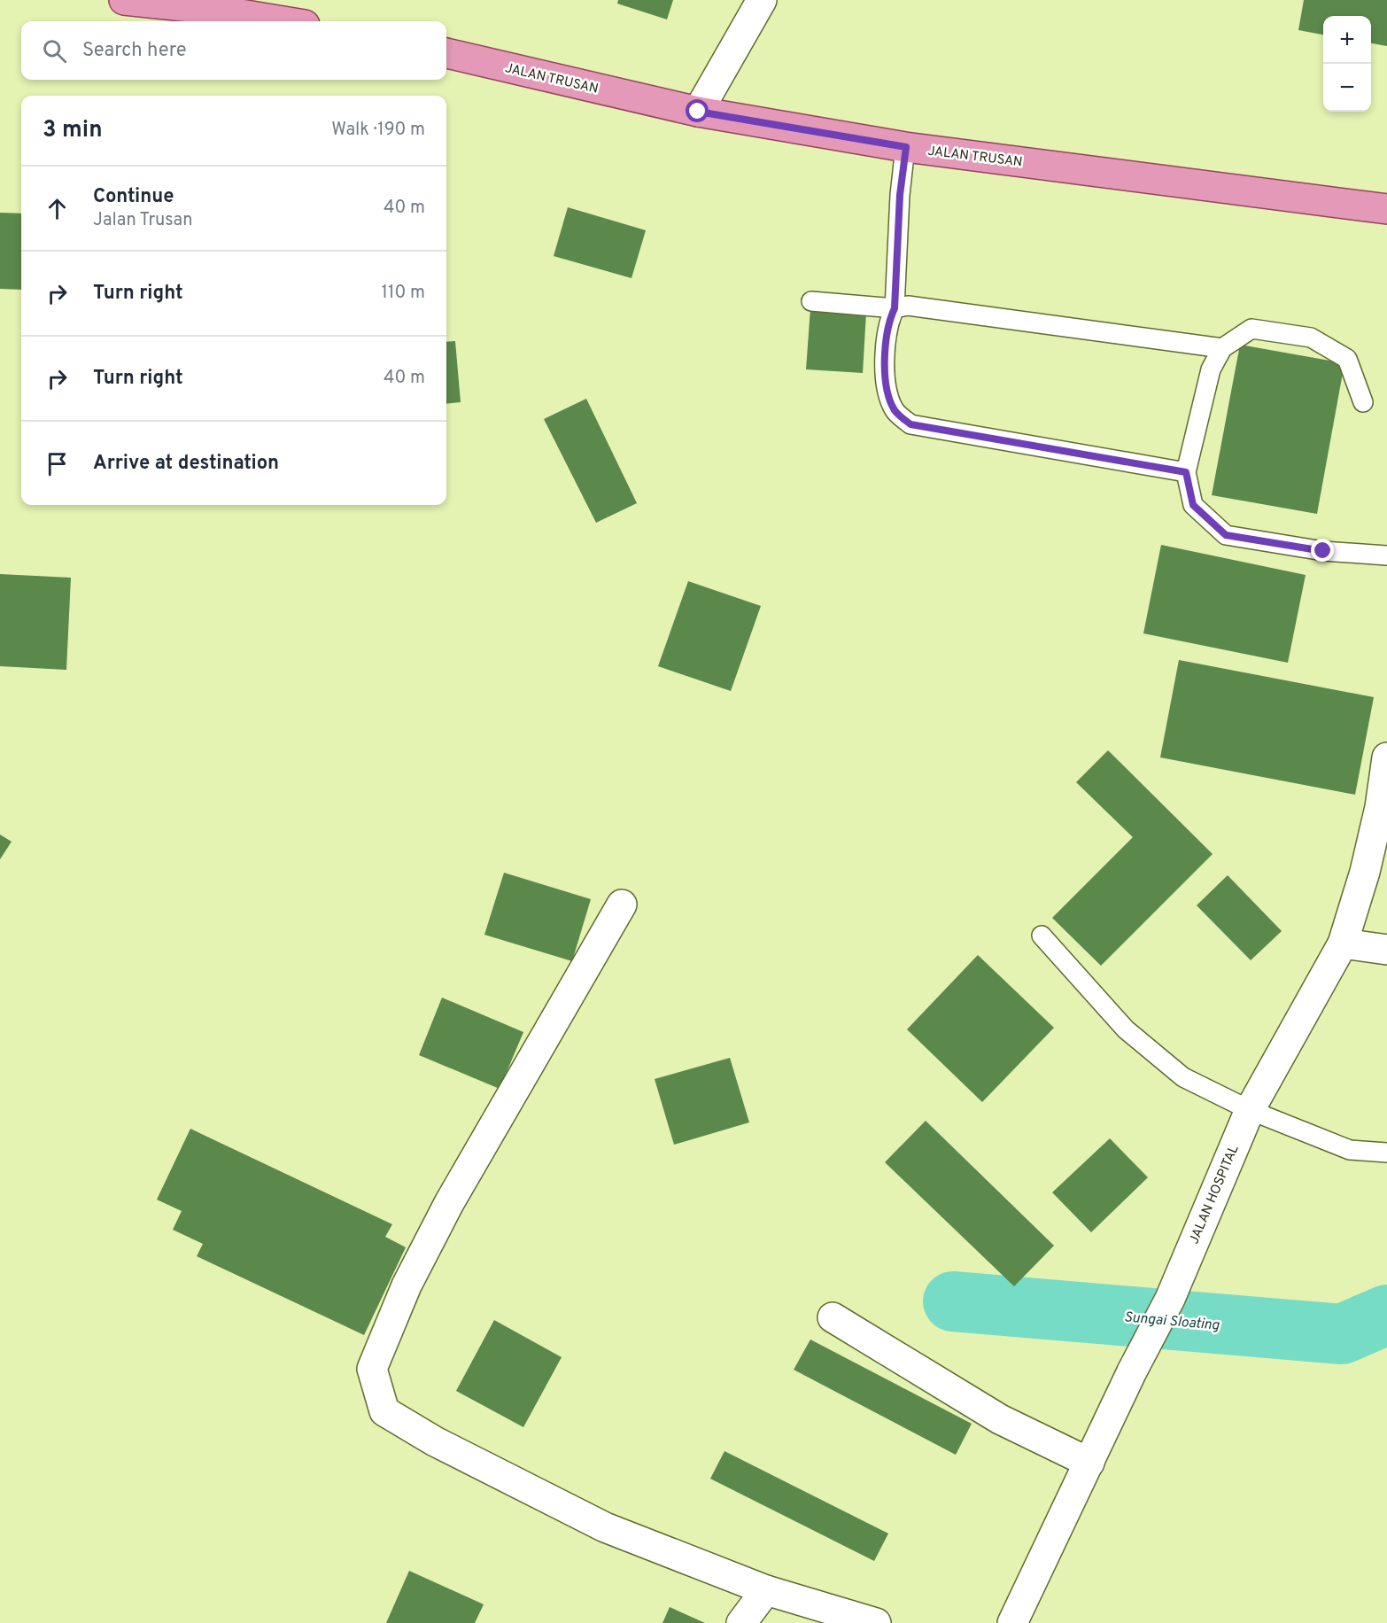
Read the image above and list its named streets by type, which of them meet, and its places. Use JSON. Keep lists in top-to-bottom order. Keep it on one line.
{"streets":{"main road":["JALAN TRUSAN"],"street":["JALAN HOSPITAL"]},"water":["Sungai Sloating"],"page":{"map_buttons":["+","−"],"search":"Search here","heading":["3 min","Walk · 190 m"],"list":[["Continue","Jalan Trusan","40 m"],["Turn right","110 m"],["Turn right","40 m"],"Arrive at destination"]}}
